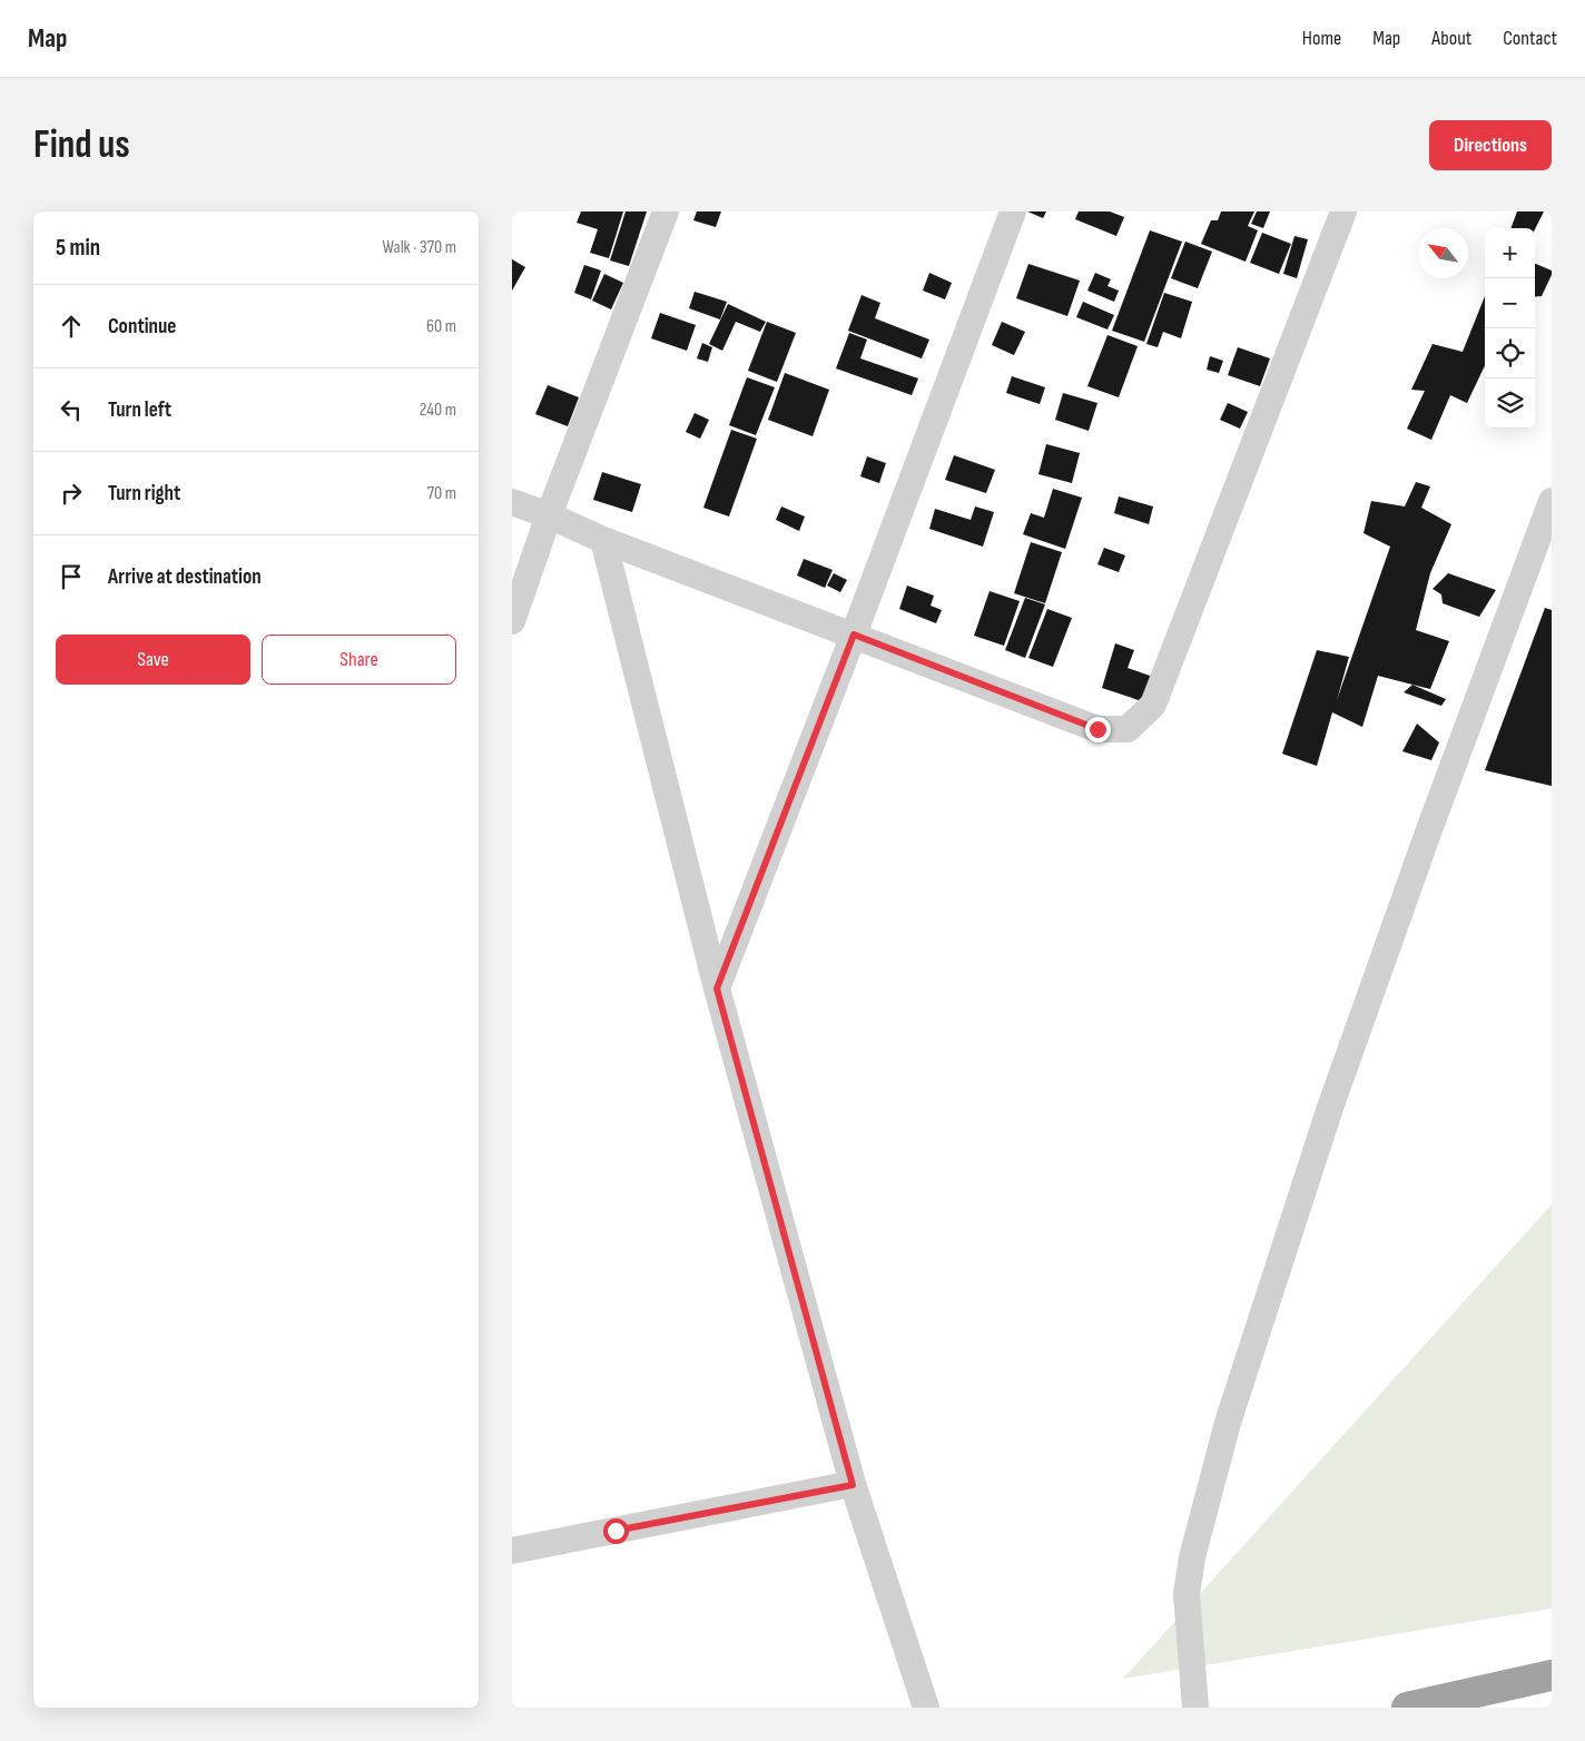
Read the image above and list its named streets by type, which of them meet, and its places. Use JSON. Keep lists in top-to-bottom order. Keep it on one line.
{"north":"top left","page":{"header":"Map","nav":["Home","Map","About","Contact"],"buttons":["Directions",["Save","Share"]],"title":"Find us","heading":["5 min","Walk · 370 m"],"map_buttons":["+","−"],"list":[["Continue","60 m"],["Turn left","240 m"],["Turn right","70 m"],"Arrive at destination"]}}
